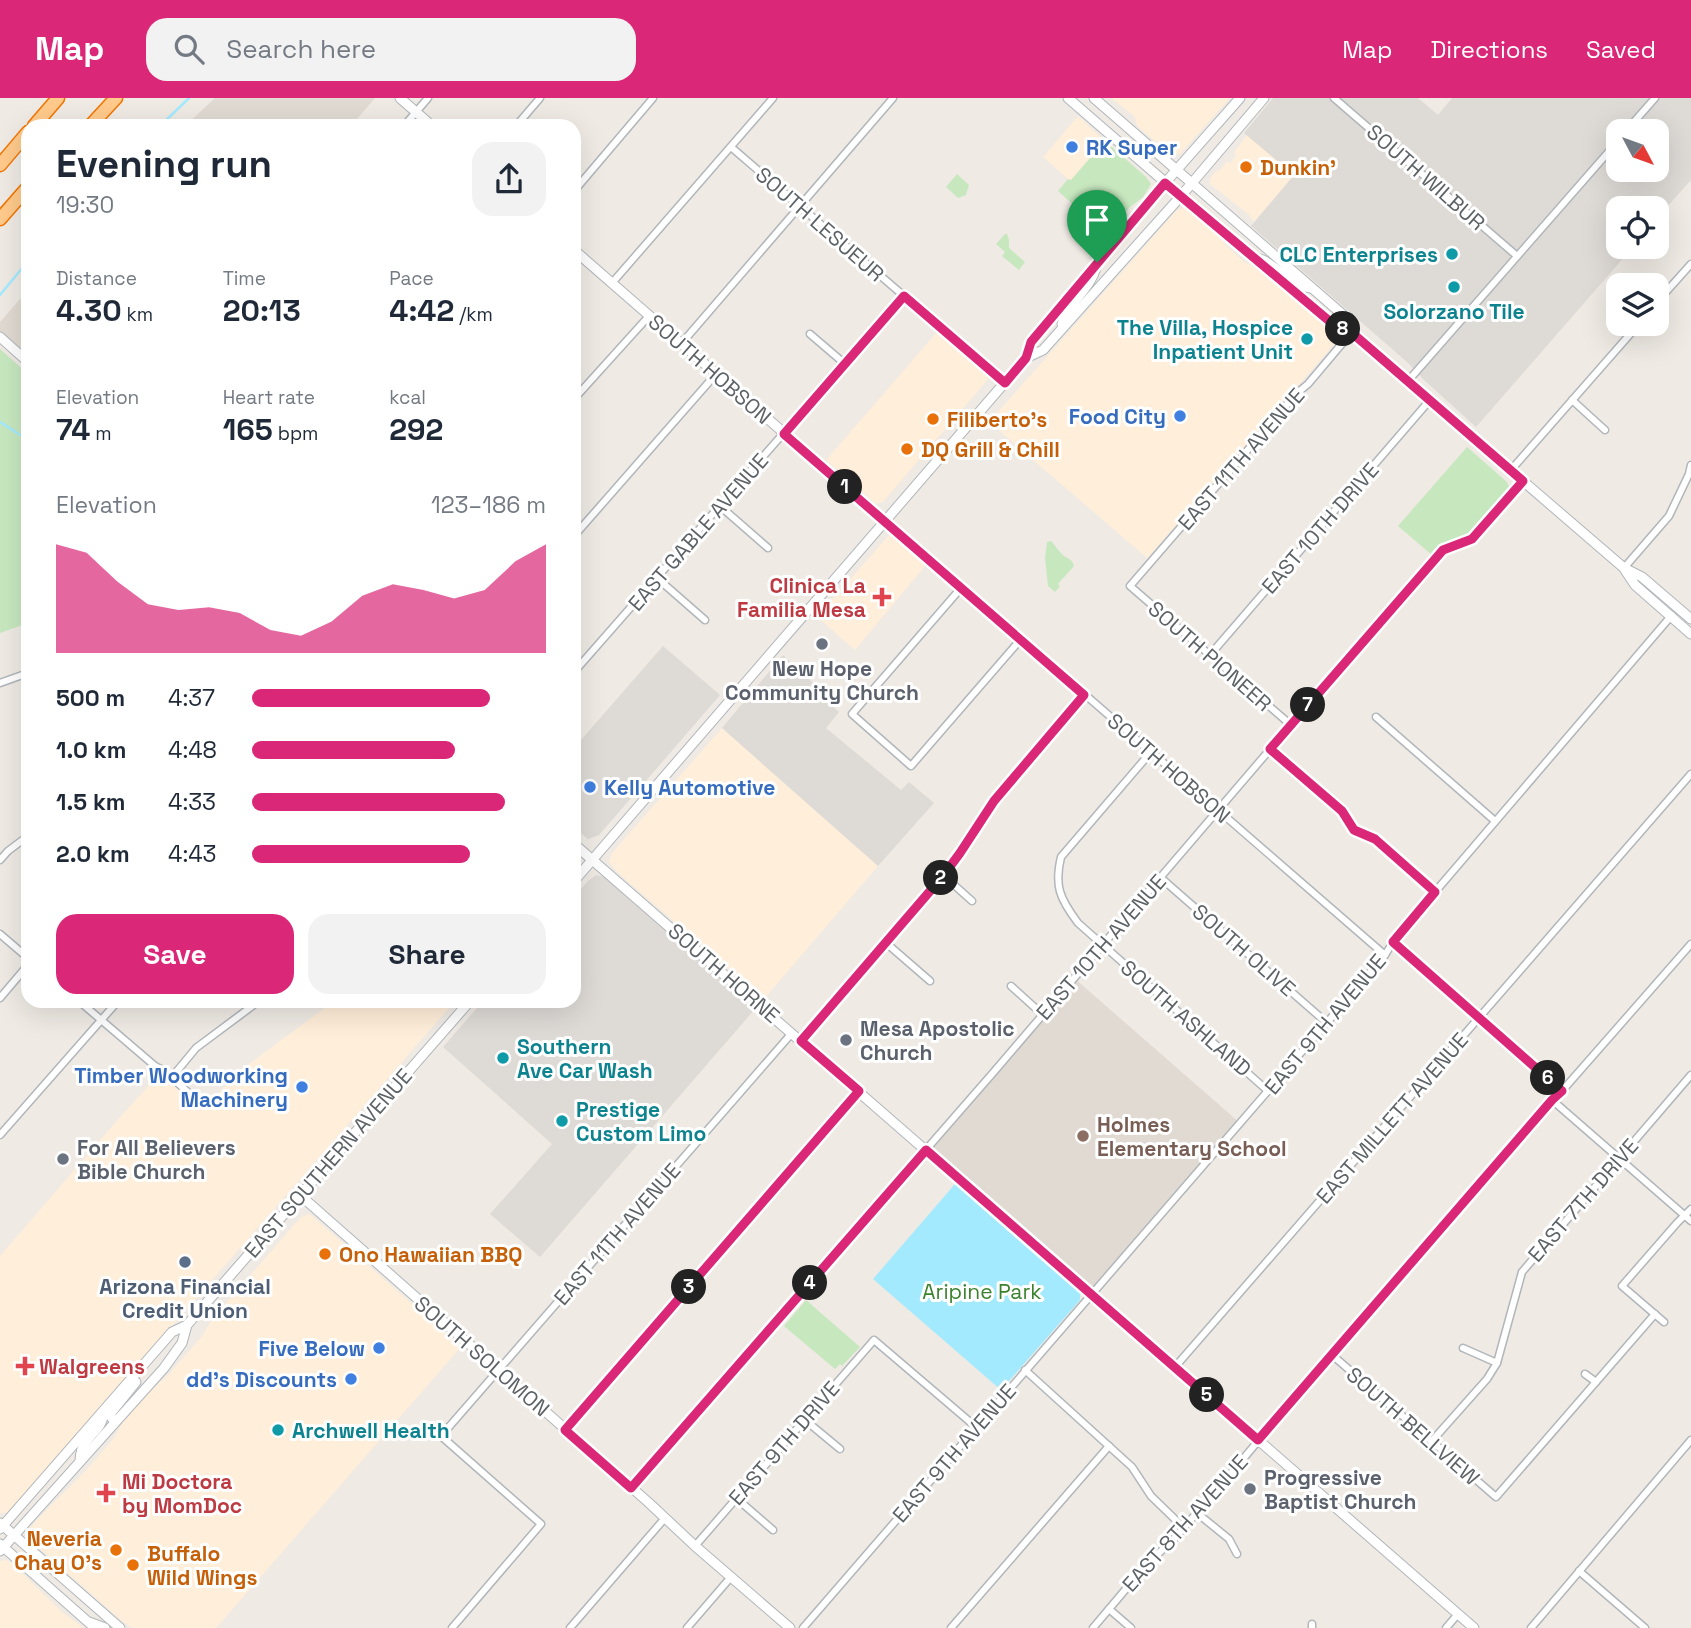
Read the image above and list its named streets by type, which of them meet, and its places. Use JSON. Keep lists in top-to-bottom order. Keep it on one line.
{"streets":{"main road":["SOUTH HOBSON","SOUTH HORNE","EAST SOUTHERN AVENUE","SOUTH SOLOMON"],"street":["SOUTH WILBUR","SOUTH LESUEUR","EAST 11TH AVENUE","EAST 10TH DRIVE","EAST GABLE AVENUE","SOUTH PIONEER","EAST 10TH AVENUE","SOUTH OLIVE","SOUTH ASHLAND","EAST 9TH AVENUE","EAST MILLETT AVENUE","EAST 7TH DRIVE","SOUTH BELLVIEW","EAST 9TH DRIVE","EAST 8TH AVENUE"]},"crossings":[["SOUTH LESUEUR","EAST GABLE AVENUE"],["SOUTH HOBSON","EAST GABLE AVENUE"],["SOUTH HOBSON","EAST 10TH AVENUE"],["SOUTH HOBSON","EAST 9TH AVENUE"],["EAST 11TH AVENUE","SOUTH PIONEER"],["EAST 11TH AVENUE","SOUTH HORNE"],["EAST 11TH AVENUE","SOUTH SOLOMON"],["EAST 10TH DRIVE","SOUTH PIONEER"],["SOUTH PIONEER","EAST 10TH AVENUE"],["EAST 10TH AVENUE","SOUTH OLIVE"],["EAST 10TH AVENUE","SOUTH HORNE"],["EAST 10TH AVENUE","SOUTH ASHLAND"],["EAST 10TH AVENUE","SOUTH SOLOMON"],["SOUTH OLIVE","EAST 9TH AVENUE"],["SOUTH HORNE","EAST 9TH AVENUE"],["SOUTH HORNE","EAST MILLETT AVENUE"],["SOUTH HORNE","EAST 8TH AVENUE"],["SOUTH ASHLAND","EAST 9TH AVENUE"],["EAST 9TH AVENUE","EAST 9TH DRIVE"],["EAST SOUTHERN AVENUE","SOUTH SOLOMON"],["EAST 7TH DRIVE","SOUTH BELLVIEW"],["SOUTH SOLOMON","EAST 9TH DRIVE"],["SOUTH BELLVIEW","EAST 8TH AVENUE"]],"parks":["Aripine Park"],"places":{"other":["RK Super","Dunkin'","CLC Enterprises","Solorzano Tile","The Villa, Hospice Inpatient Unit","Food City","Filiberto's","DQ Grill & Chill","New Hope Community Church","Kelly Automotive","Mesa Apostolic Church","Southern Ave Car Wash","Timber Woodworking Machinery","Prestige Custom Limo","Holmes Elementary School","For All Believers Bible Church","Ono Hawaiian BBQ","Arizona Financial Credit Union","Five Below","dd's Discounts","Archwell Health","Progressive Baptist Church","Neveria Chay O's","Buffalo Wild Wings"],"health":["Clinica La Familia Mesa","Walgreens","Mi Doctora by MomDoc"]},"north":"bottom right","page":{"header":"Map","search":"Search here","nav":["Map","Directions","Saved"],"heading":["Evening run","19:30"],"stats":[["Distance","4.30 km"],["Time","20:13"],["Pace","4:42 /km"],["Elevation","74 m"],["Heart rate","165 bpm"],["kcal","292"]],"pins":["8","1","7","2","6","4","3","5"],"chart":["Elevation","123–186 m"],"list":[{"name":"500 m","note":"4:37"},{"name":"1.0 km","note":"4:48"},{"name":"1.5 km","note":"4:33"},{"name":"2.0 km","note":"4:43"}],"buttons":["Save","Share"]}}
